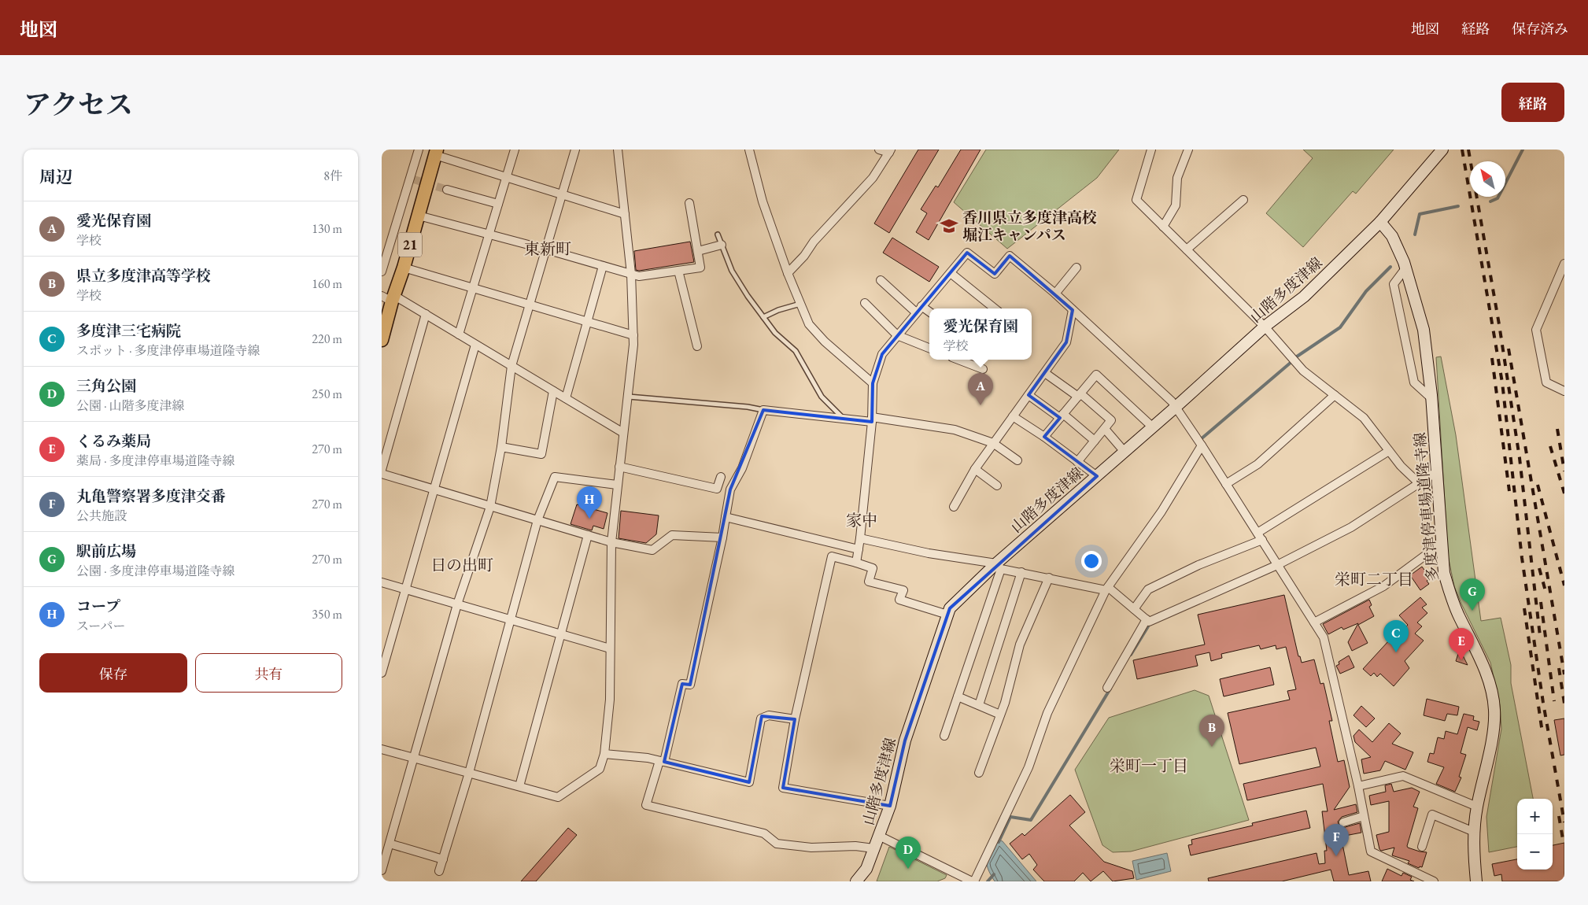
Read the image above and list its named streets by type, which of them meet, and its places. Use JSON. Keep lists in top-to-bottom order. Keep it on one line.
{"streets":{"main road":["21","山階多度津線","多度津停車場道隆寺線"]},"crossings":[["山階多度津線","多度津停車場道隆寺線"]],"districts":["東新町","家中","日の出町","栄町二丁目","栄町一丁目"],"places":{"school or university":["香川県立多度津高校 堀江キャンパス"]},"north":"top left","page":{"header":"地図","nav":["地図","経路","保存済み"],"title":"アクセス","buttons":["経路",["保存","共有"]],"heading":["周辺","8件"],"list":[{"mark":"A","name":"愛光保育園","note":"学校","value":"130 m"},{"mark":"B","name":"県立多度津高等学校","note":"学校","value":"160 m"},{"mark":"C","name":"多度津三宅病院","note":"スポット · 多度津停車場道隆寺線","value":"220 m"},{"mark":"D","name":"三角公園","note":"公園 · 山階多度津線","value":"250 m"},{"mark":"E","name":"くるみ薬局","note":"薬局 · 多度津停車場道隆寺線","value":"270 m"},{"mark":"F","name":"丸亀警察署多度津交番","note":"公共施設","value":"270 m"},{"mark":"G","name":"駅前広場","note":"公園 · 多度津停車場道隆寺線","value":"270 m"},{"mark":"H","name":"コープ","note":"スーパー","value":"350 m"}],"popup":["愛光保育園","学校"],"pins":["A","H","G","C","E","B","F","D"],"map_buttons":["+","−"]}}
